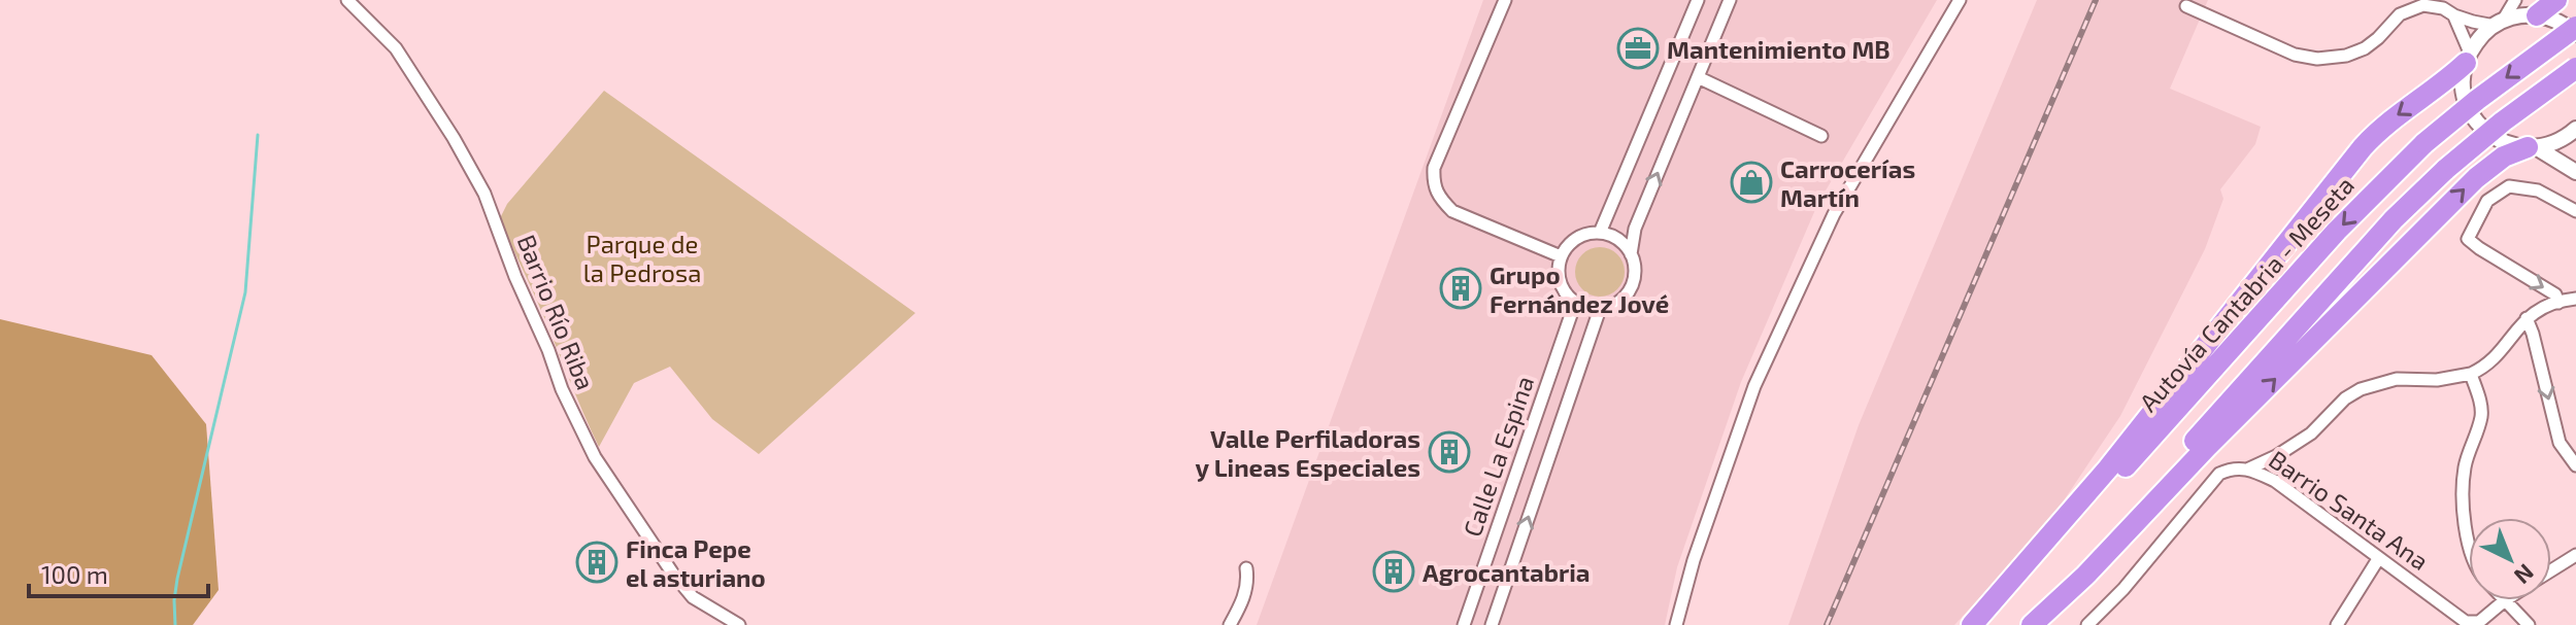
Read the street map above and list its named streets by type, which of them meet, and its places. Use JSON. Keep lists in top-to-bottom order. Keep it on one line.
{"streets":{"highway":["Autovía Cantabria - Meseta"],"street":["Barrio Río Riba","Calle La Espina","Barrio Santa Ana"]},"parks":["Parque de la Pedrosa"],"places":{"office":["Mantenimiento MB"],"shop":["Carrocerías Martín"],"building":["Grupo Fernández Jové","Valle Perfiladoras y Lineas Especiales","Finca Pepe el asturiano","Agrocantabria"]},"scale_bar":"100 m","north":"bottom right"}
